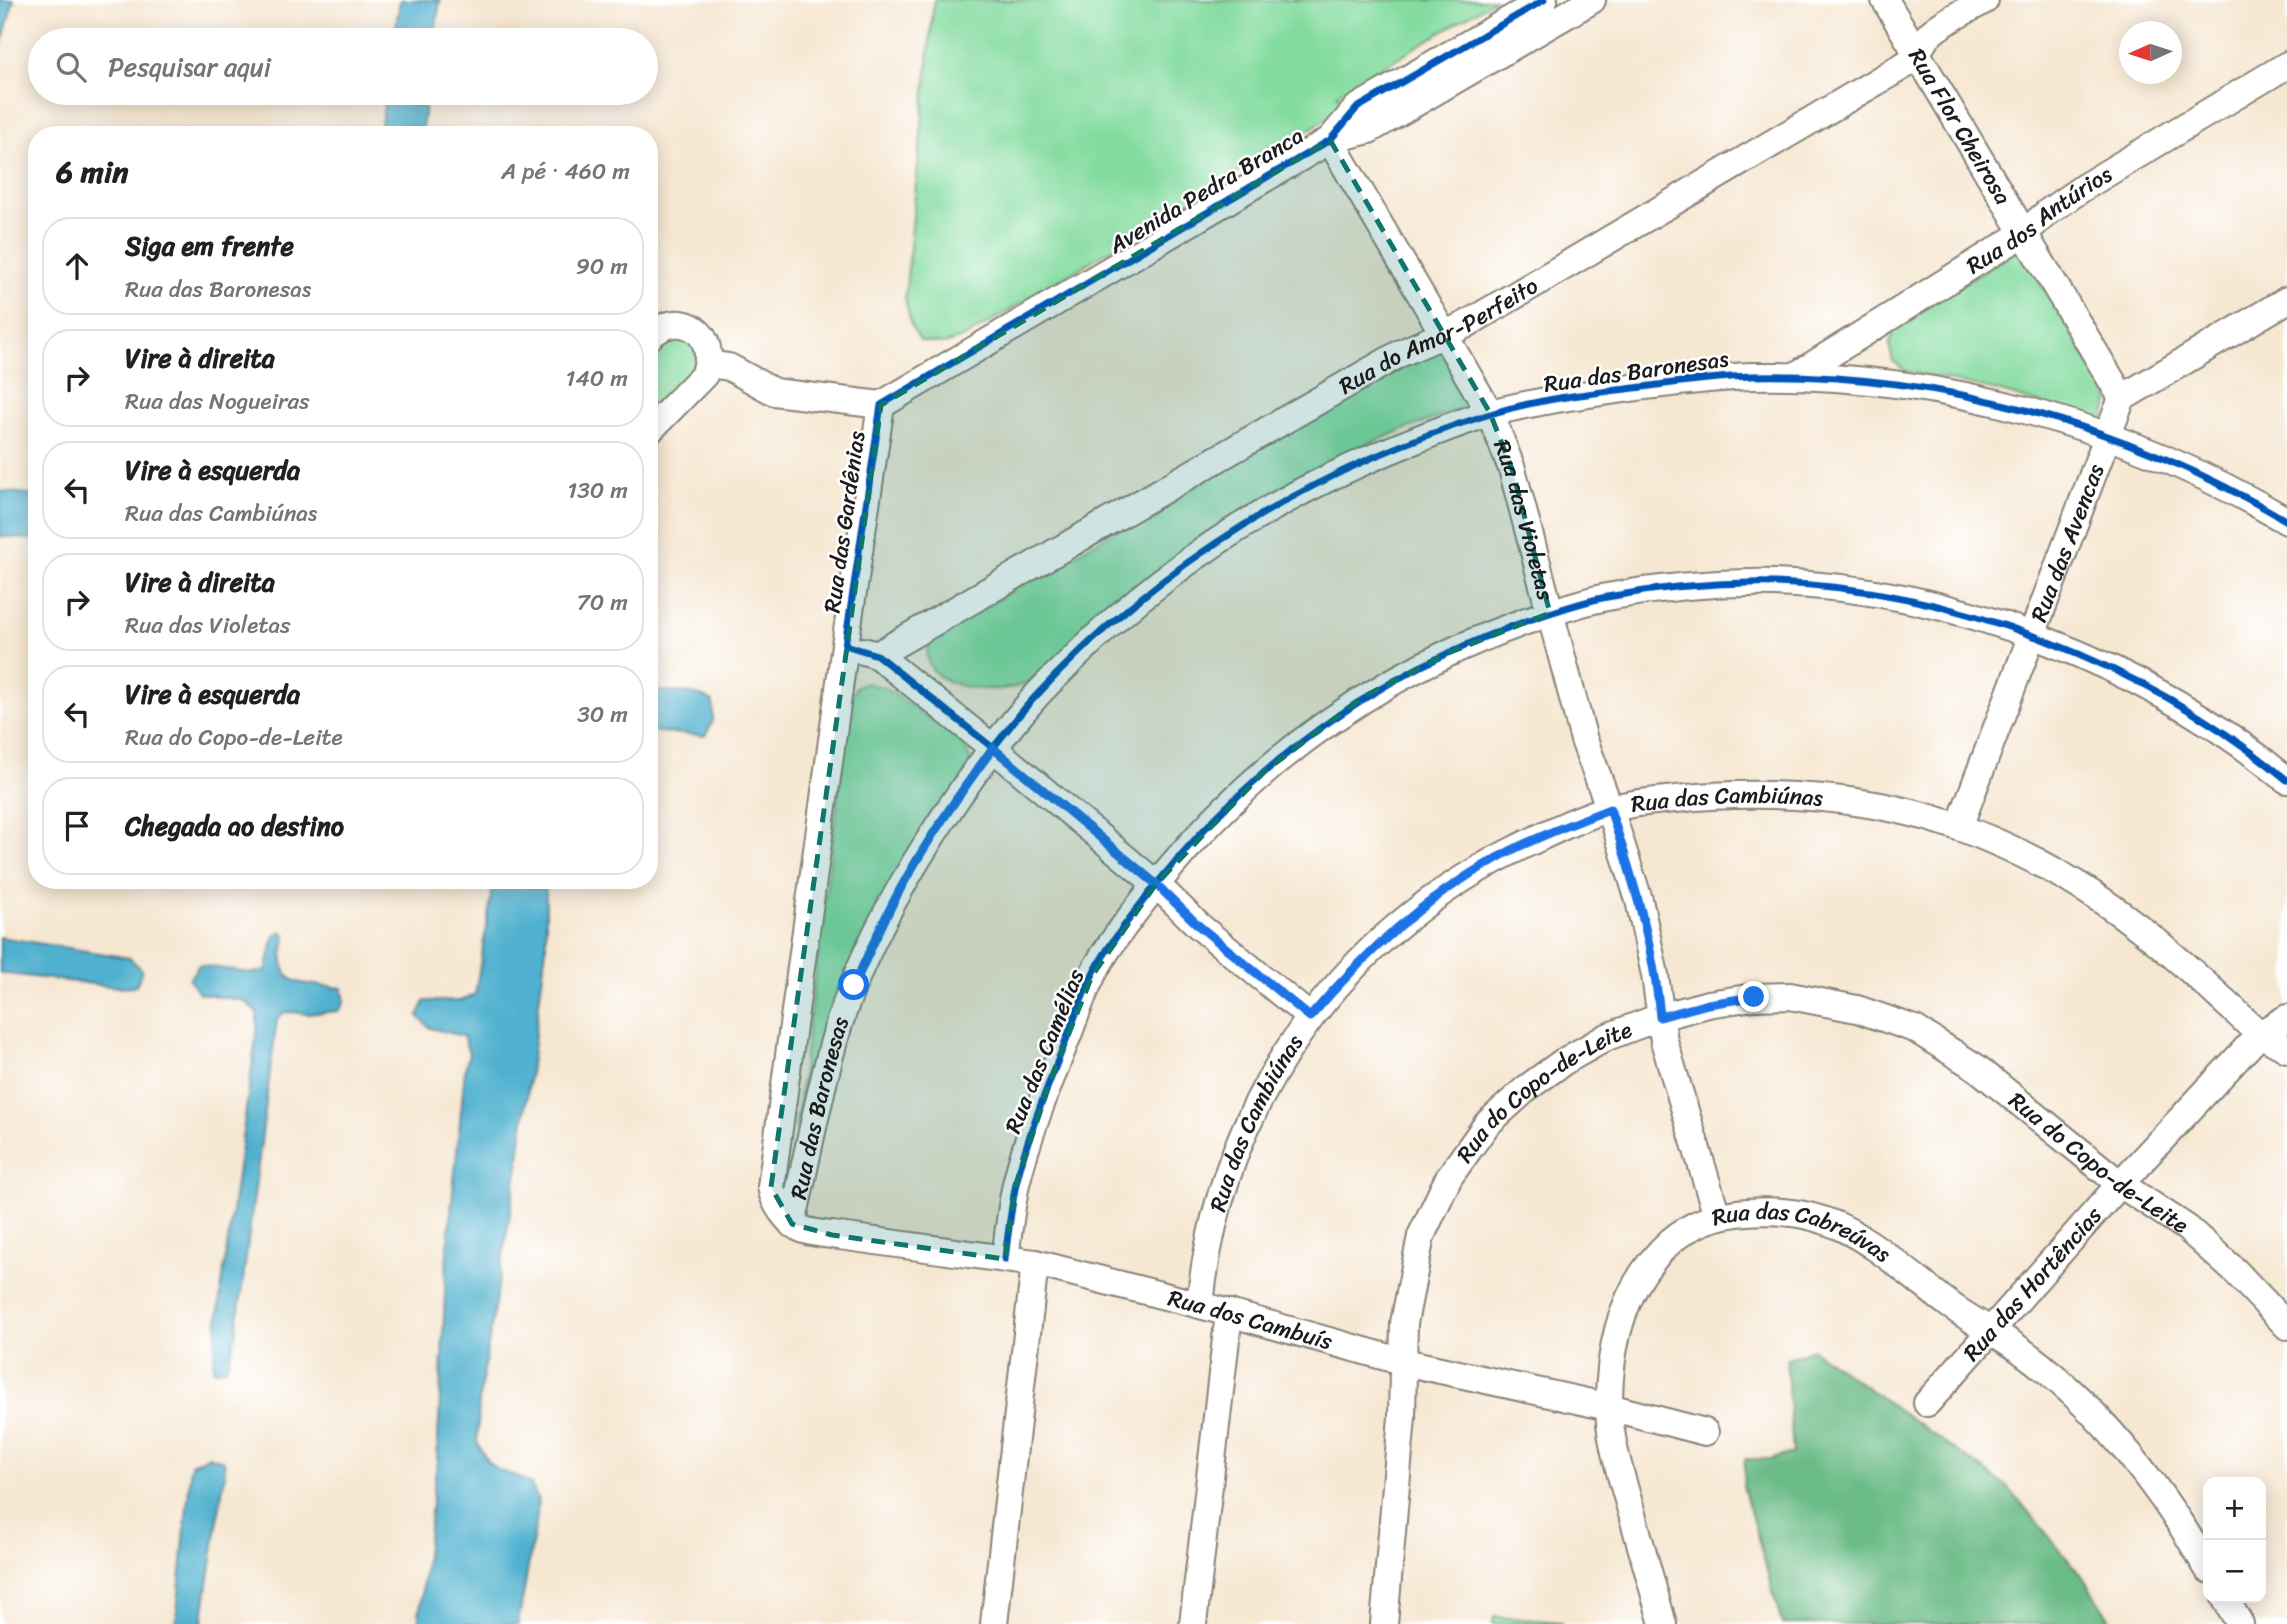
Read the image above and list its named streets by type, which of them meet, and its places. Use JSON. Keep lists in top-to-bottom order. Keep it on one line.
{"streets":{"street":["Rua Flor Cheirosa","Avenida Pedra Branca","Rua dos Antúrios","Rua do Amor-Perfeito","Rua das Baronesas","Rua das Violetas","Rua das Gardênias","Rua das Avencas","Rua das Cambiúnas","Rua das Camélias","Rua do Copo-de-Leite","Rua das Cabreúvas","Rua das Hortências","Rua dos Cambuís"]},"crossings":[["Rua Flor Cheirosa","Rua dos Antúrios"],["Rua Flor Cheirosa","Rua do Amor-Perfeito"],["Rua Flor Cheirosa","Rua das Avencas"],["Avenida Pedra Branca","Rua das Violetas"],["Avenida Pedra Branca","Rua das Gardênias"],["Rua dos Antúrios","Rua das Baronesas"],["Rua do Amor-Perfeito","Rua das Violetas"],["Rua das Baronesas","Rua das Violetas"],["Rua das Baronesas","Rua das Gardênias"],["Rua das Baronesas","Rua das Avencas"],["Rua das Baronesas","Rua dos Cambuís"],["Rua das Violetas","Rua das Cambiúnas"],["Rua das Violetas","Rua das Camélias"],["Rua das Violetas","Rua do Copo-de-Leite"],["Rua das Violetas","Rua das Cabreúvas"],["Rua das Gardênias","Rua dos Cambuís"],["Rua das Avencas","Rua das Cambiúnas"],["Rua das Avencas","Rua das Camélias"],["Rua das Cambiúnas","Rua das Hortências"],["Rua das Cambiúnas","Rua dos Cambuís"],["Rua das Camélias","Rua dos Cambuís"],["Rua do Copo-de-Leite","Rua das Hortências"],["Rua do Copo-de-Leite","Rua dos Cambuís"],["Rua das Cabreúvas","Rua das Hortências"],["Rua das Cabreúvas","Rua dos Cambuís"]],"north":"left","page":{"search":"Pesquisar aqui","heading":["6 min","A pé · 460 m"],"list":[["Siga em frente","Rua das Baronesas","90 m"],["Vire à direita","Rua das Nogueiras","140 m"],["Vire à esquerda","Rua das Cambiúnas","130 m"],["Vire à direita","Rua das Violetas","70 m"],["Vire à esquerda","Rua do Copo-de-Leite","30 m"],"Chegada ao destino"],"map_buttons":["+","−"]}}
